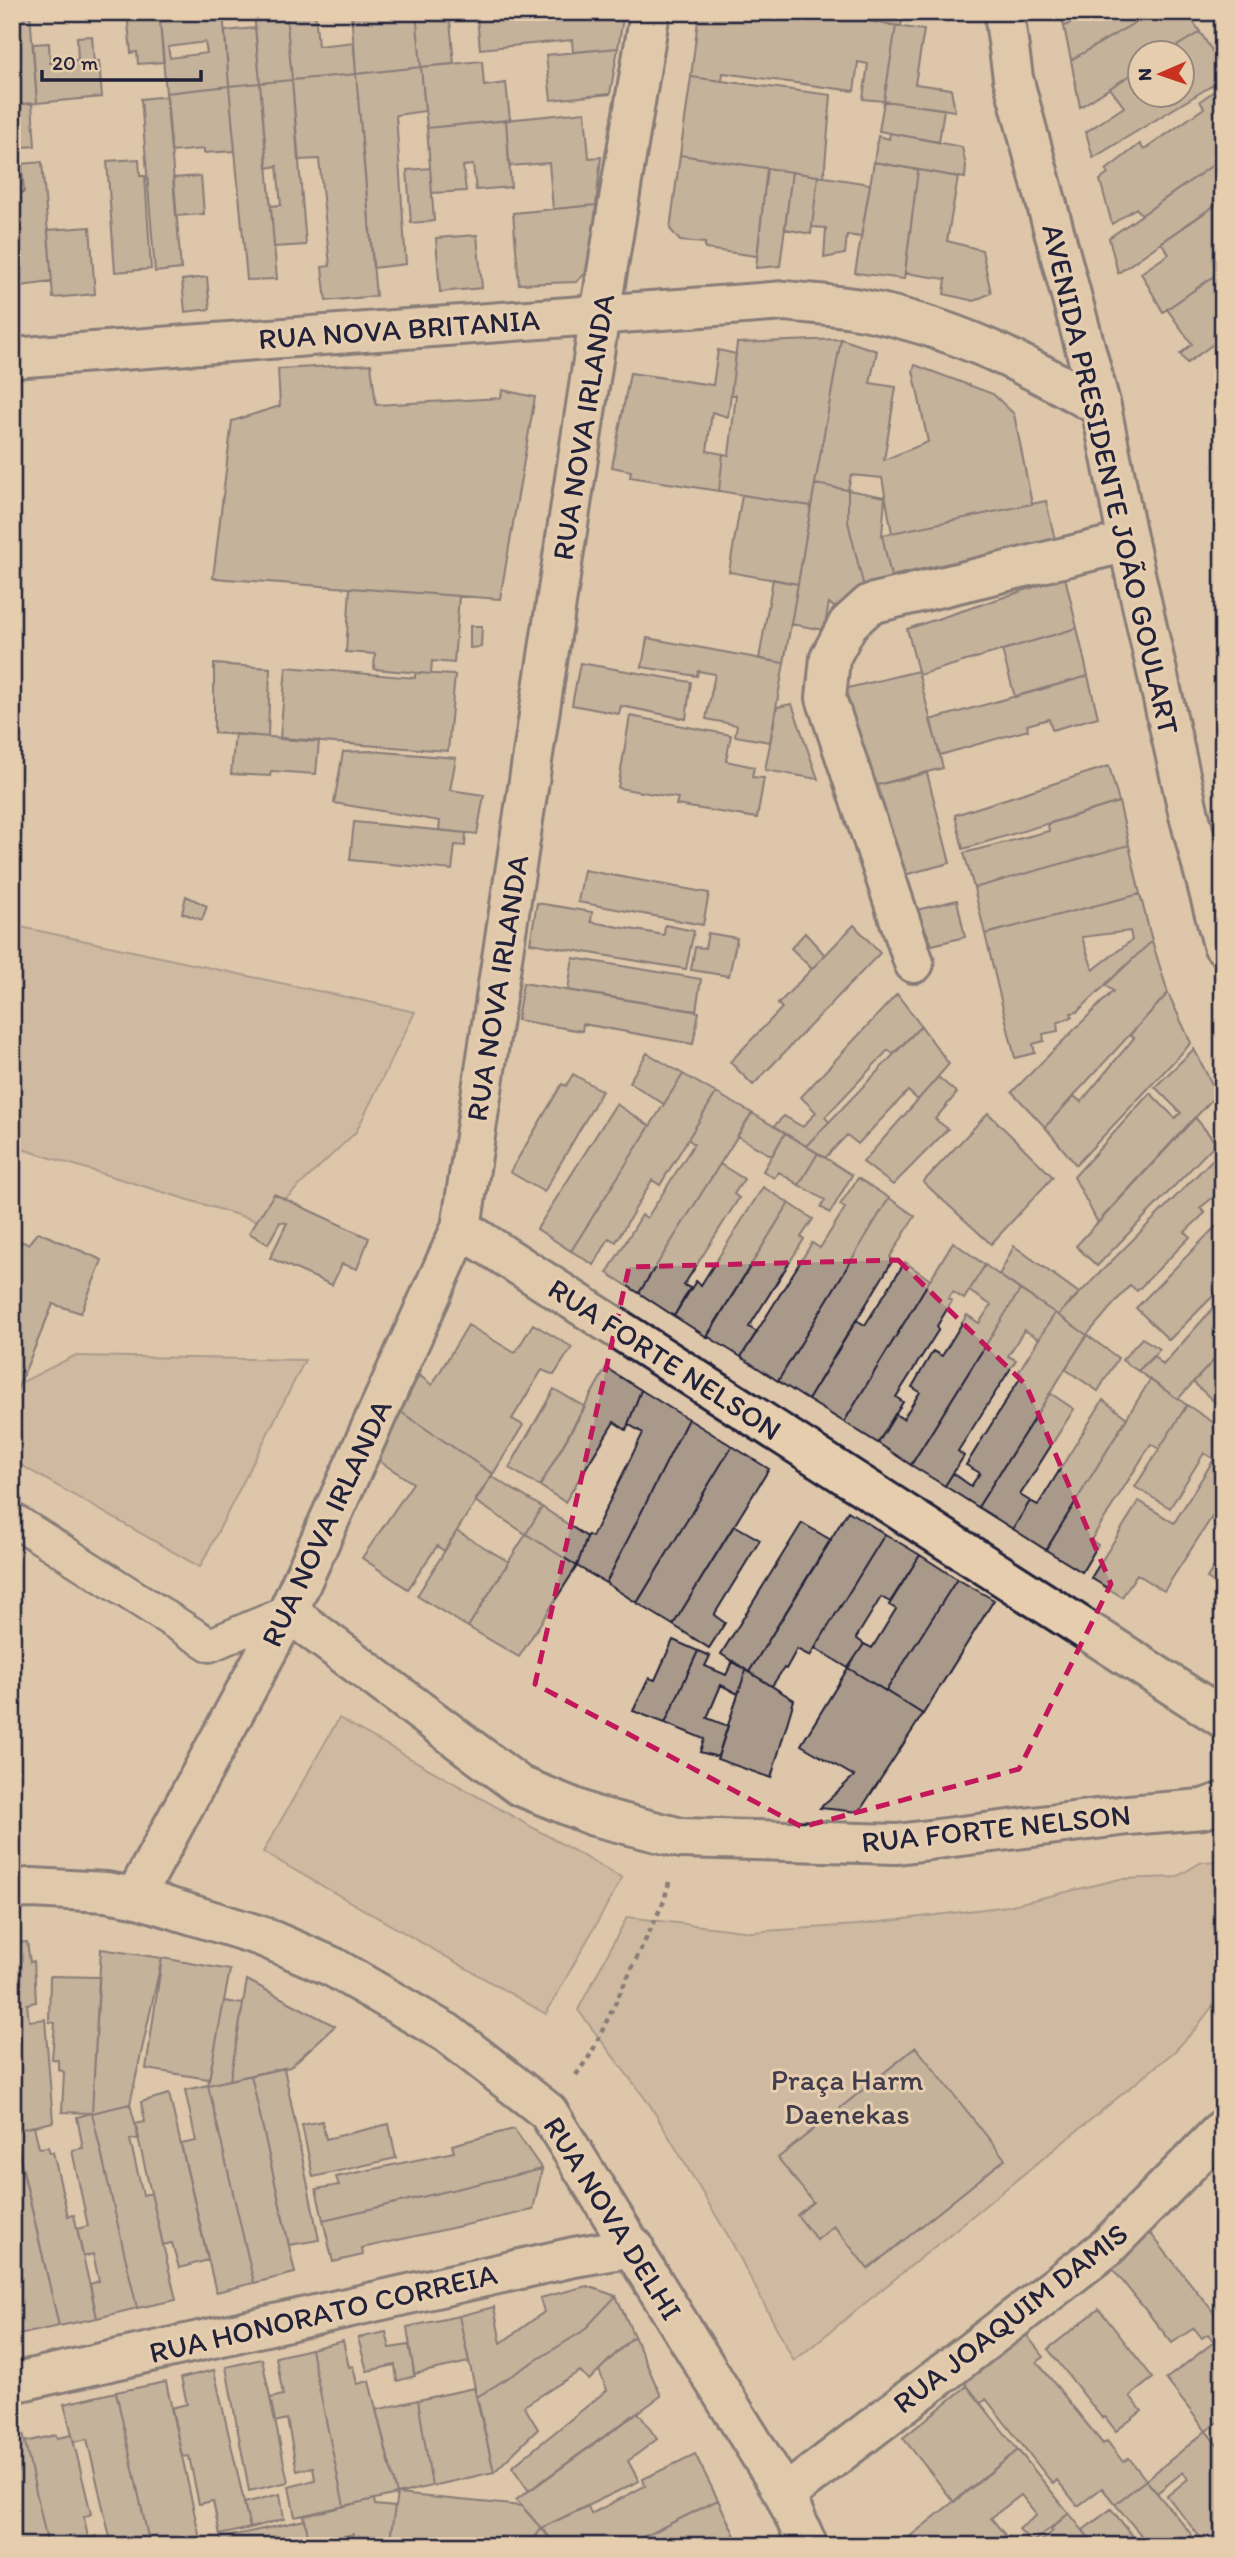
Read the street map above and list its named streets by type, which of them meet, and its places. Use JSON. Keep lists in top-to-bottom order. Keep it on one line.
{"streets":{"street":["RUA NOVA BRITANIA","RUA NOVA IRLANDA","AVENIDA PRESIDENTE JOÃO GOULART","RUA FORTE NELSON","RUA NOVA DELHI","RUA HONORATO CORREIA","RUA JOAQUIM DAMIS"]},"crossings":[["RUA NOVA BRITANIA","RUA NOVA IRLANDA"],["RUA NOVA BRITANIA","AVENIDA PRESIDENTE JOÃO GOULART"],["RUA NOVA IRLANDA","RUA FORTE NELSON"],["RUA NOVA IRLANDA","RUA NOVA DELHI"],["RUA NOVA DELHI","RUA HONORATO CORREIA"],["RUA NOVA DELHI","RUA JOAQUIM DAMIS"]],"parks":["Praça Harm Daenekas"],"scale_bar":"20 m","north":"left"}
